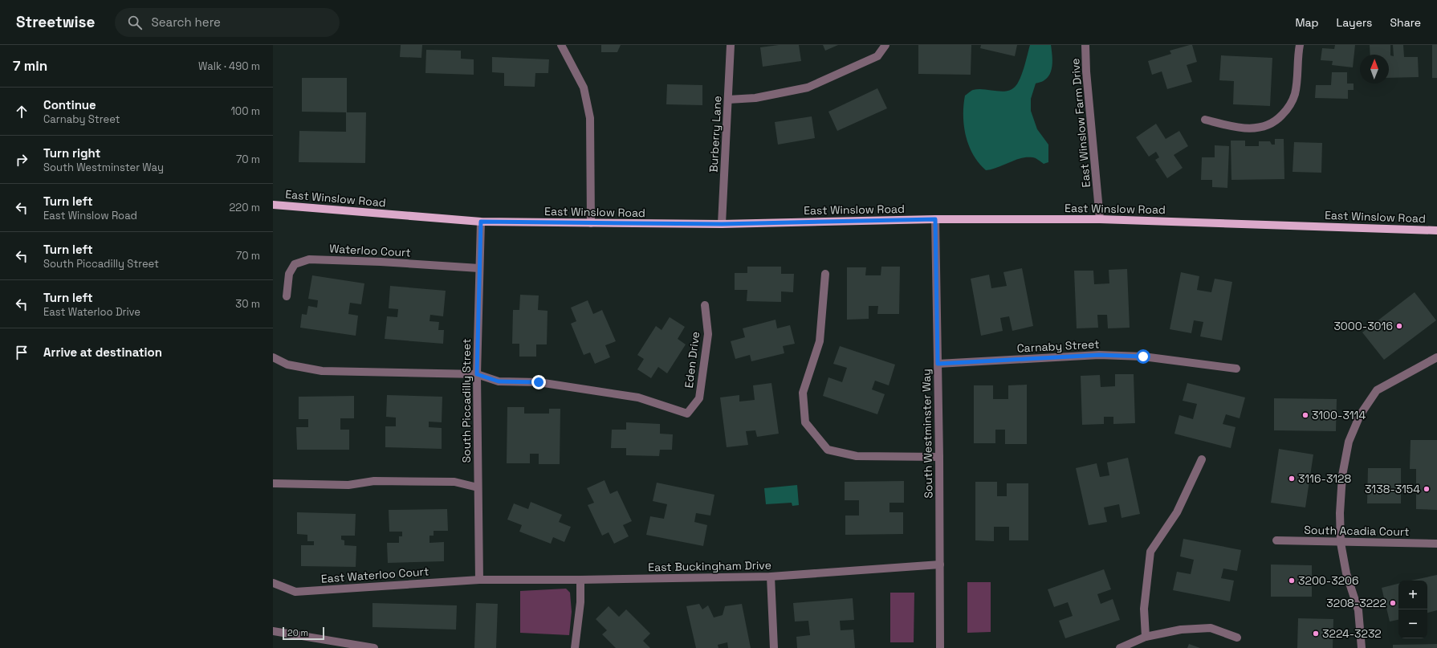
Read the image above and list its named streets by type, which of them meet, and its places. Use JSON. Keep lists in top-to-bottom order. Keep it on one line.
{"streets":{"main road":["East Winslow Road"],"street":["East Winslow Farm Drive","Burberry Lane","Waterloo Court","Carnaby Street","Eden Drive","South Piccadilly Street","South Westminster Way","South Acadia Court","East Buckingham Drive","East Waterloo Court"]},"crossings":[["East Winslow Farm Drive","East Winslow Road"],["Burberry Lane","East Winslow Road"],["East Winslow Road","South Piccadilly Street"],["East Winslow Road","South Westminster Way"],["Waterloo Court","South Piccadilly Street"],["Carnaby Street","South Westminster Way"],["Eden Drive","South Piccadilly Street"],["South Piccadilly Street","East Buckingham Drive"],["South Piccadilly Street","East Waterloo Court"],["South Westminster Way","East Buckingham Drive"],["East Buckingham Drive","East Waterloo Court"]],"places":["3000-3016","3100-3114","3116-3128","3138-3154","3200-3206","3208-3222","3224-3232"],"scale_bar":"20 m","north":"top","page":{"header":"Streetwise","search":"Search here","nav":["Map","Layers","Share"],"heading":["7 min","Walk · 490 m"],"list":[["Continue","Carnaby Street","100 m"],["Turn right","South Westminster Way","70 m"],["Turn left","East Winslow Road","220 m"],["Turn left","South Piccadilly Street","70 m"],["Turn left","East Waterloo Drive","30 m"],"Arrive at destination"],"map_buttons":["+","−"],"scale":"20 m"}}
